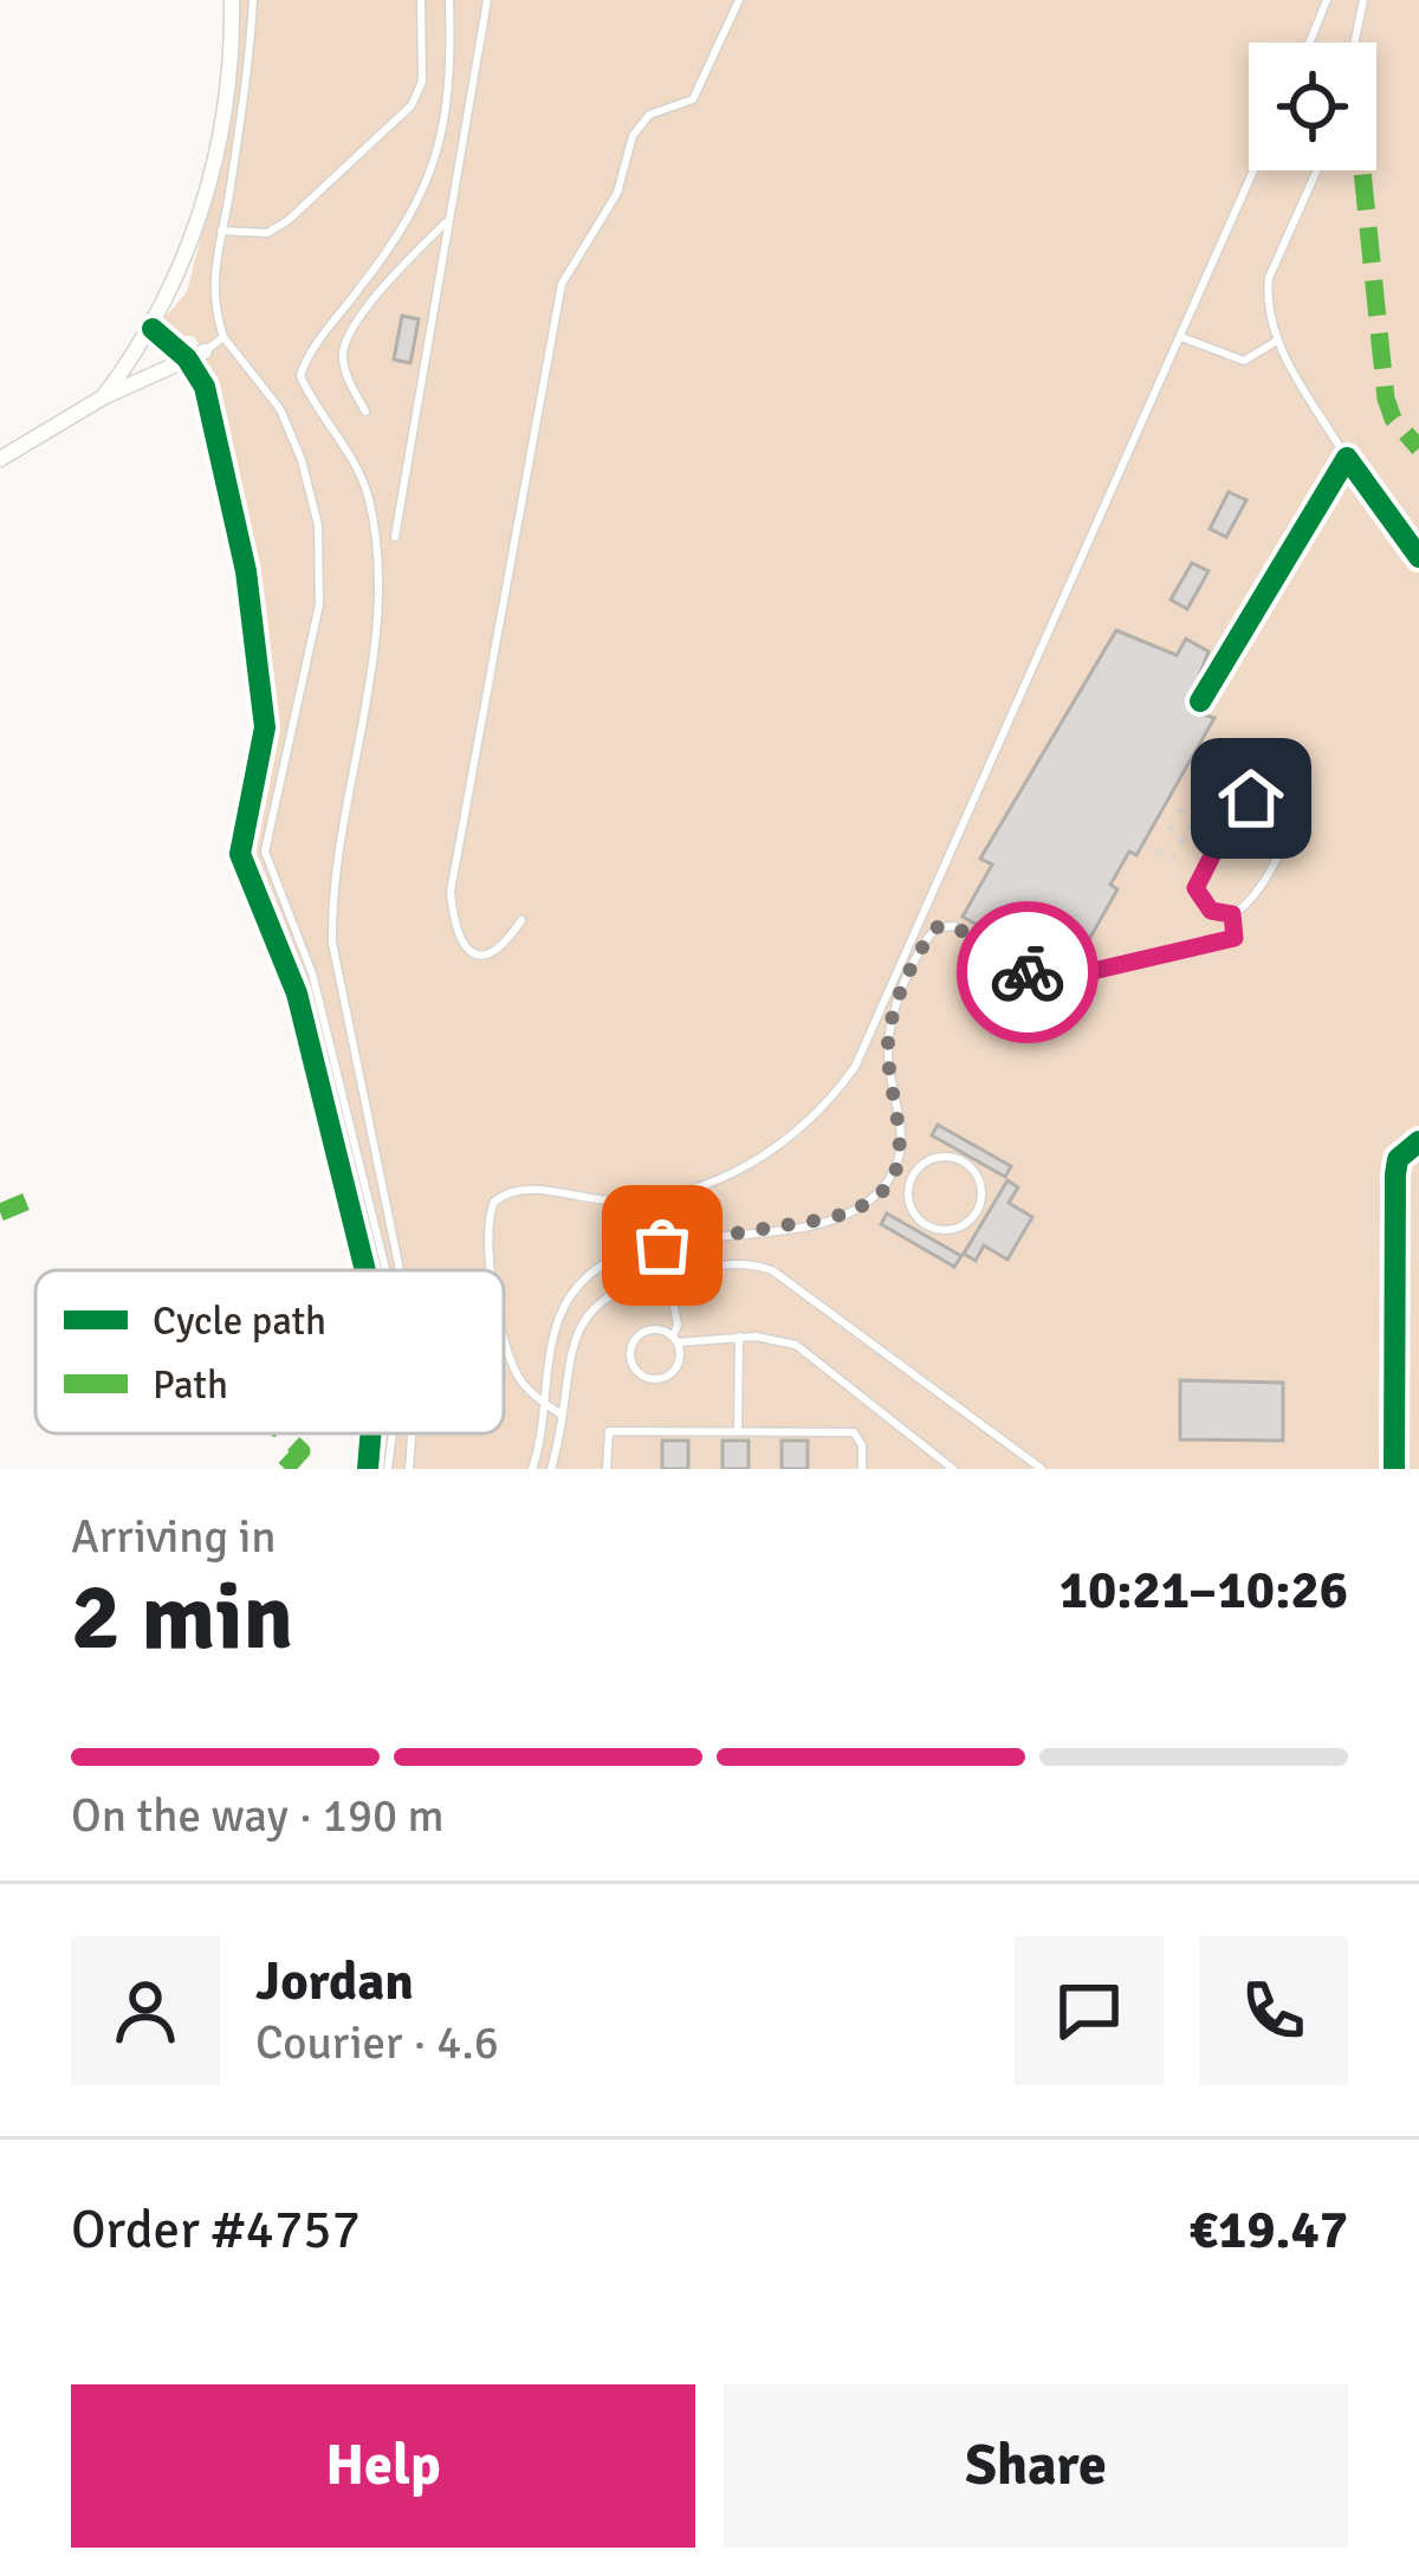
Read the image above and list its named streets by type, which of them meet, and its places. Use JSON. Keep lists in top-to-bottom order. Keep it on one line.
{"legend":["Cycle path","Path"],"page":{"heading":["2 min","Arriving in","10:21–10:26"],"panel":["Jordan","Courier · 4.6","Order #4757","€19.47"],"bar":"On the way · 190 m","buttons":["Help","Share"]}}
